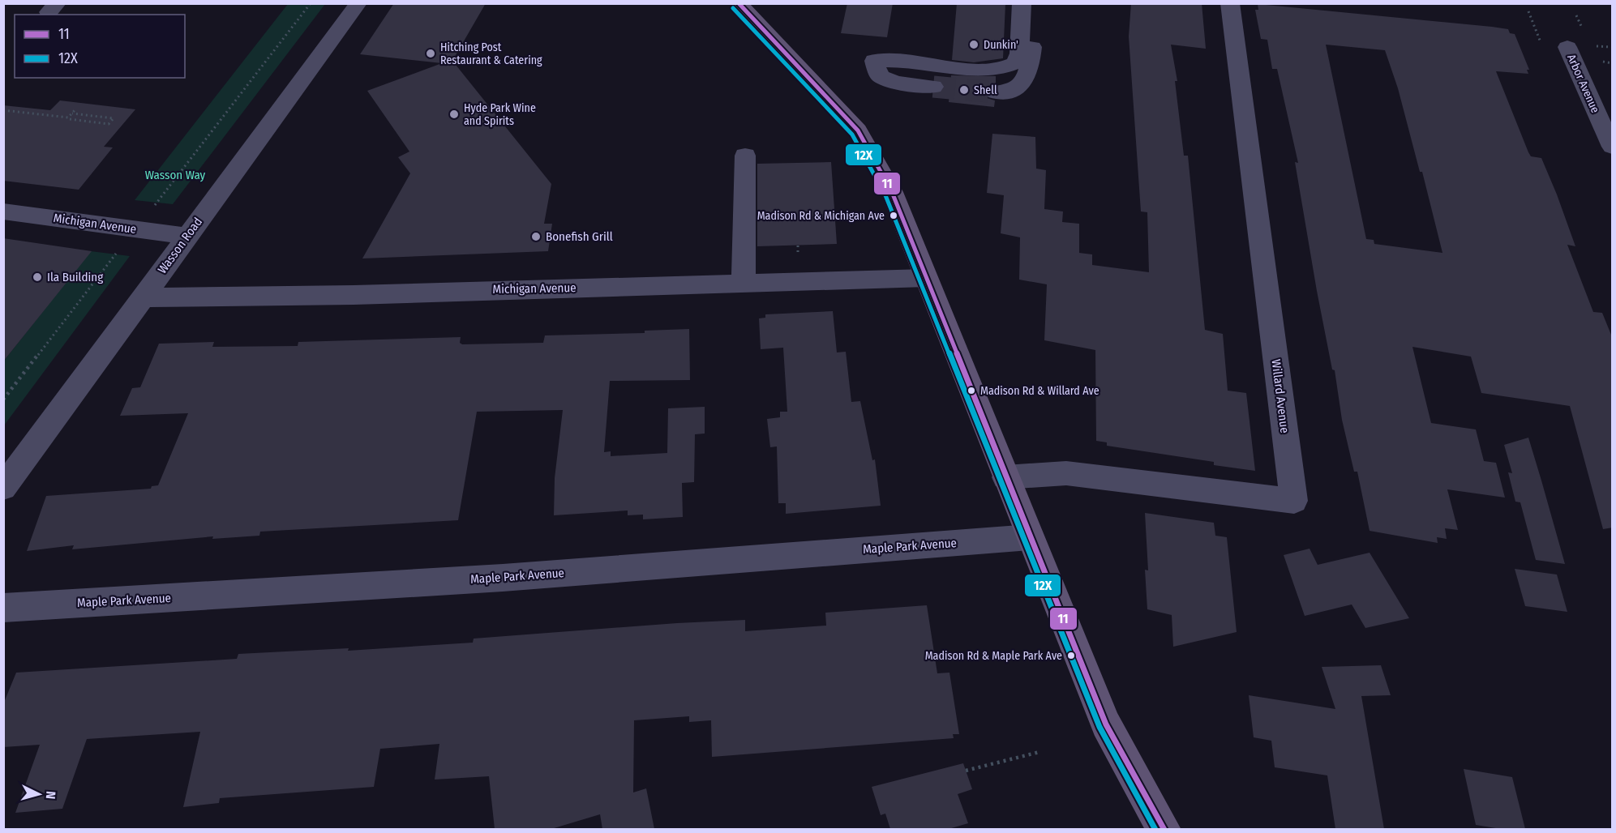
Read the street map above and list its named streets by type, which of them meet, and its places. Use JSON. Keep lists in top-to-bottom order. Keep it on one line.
{"streets":{"street":["Arbor Avenue","Michigan Avenue","Wasson Road","Willard Avenue","Maple Park Avenue"]},"crossings":[["Michigan Avenue","Wasson Road"]],"parks":["Wasson Way"],"places":["Dunkin'","Hitching Post Restaurant & Catering","Shell","Hyde Park Wine and Spirits","Madison Rd & Michigan Ave","Bonefish Grill","Ila Building","Madison Rd & Willard Ave","Madison Rd & Maple Park Ave"],"lines":["transit line 11","transit line 12X"],"legend":["11","12X"],"north":"right"}
